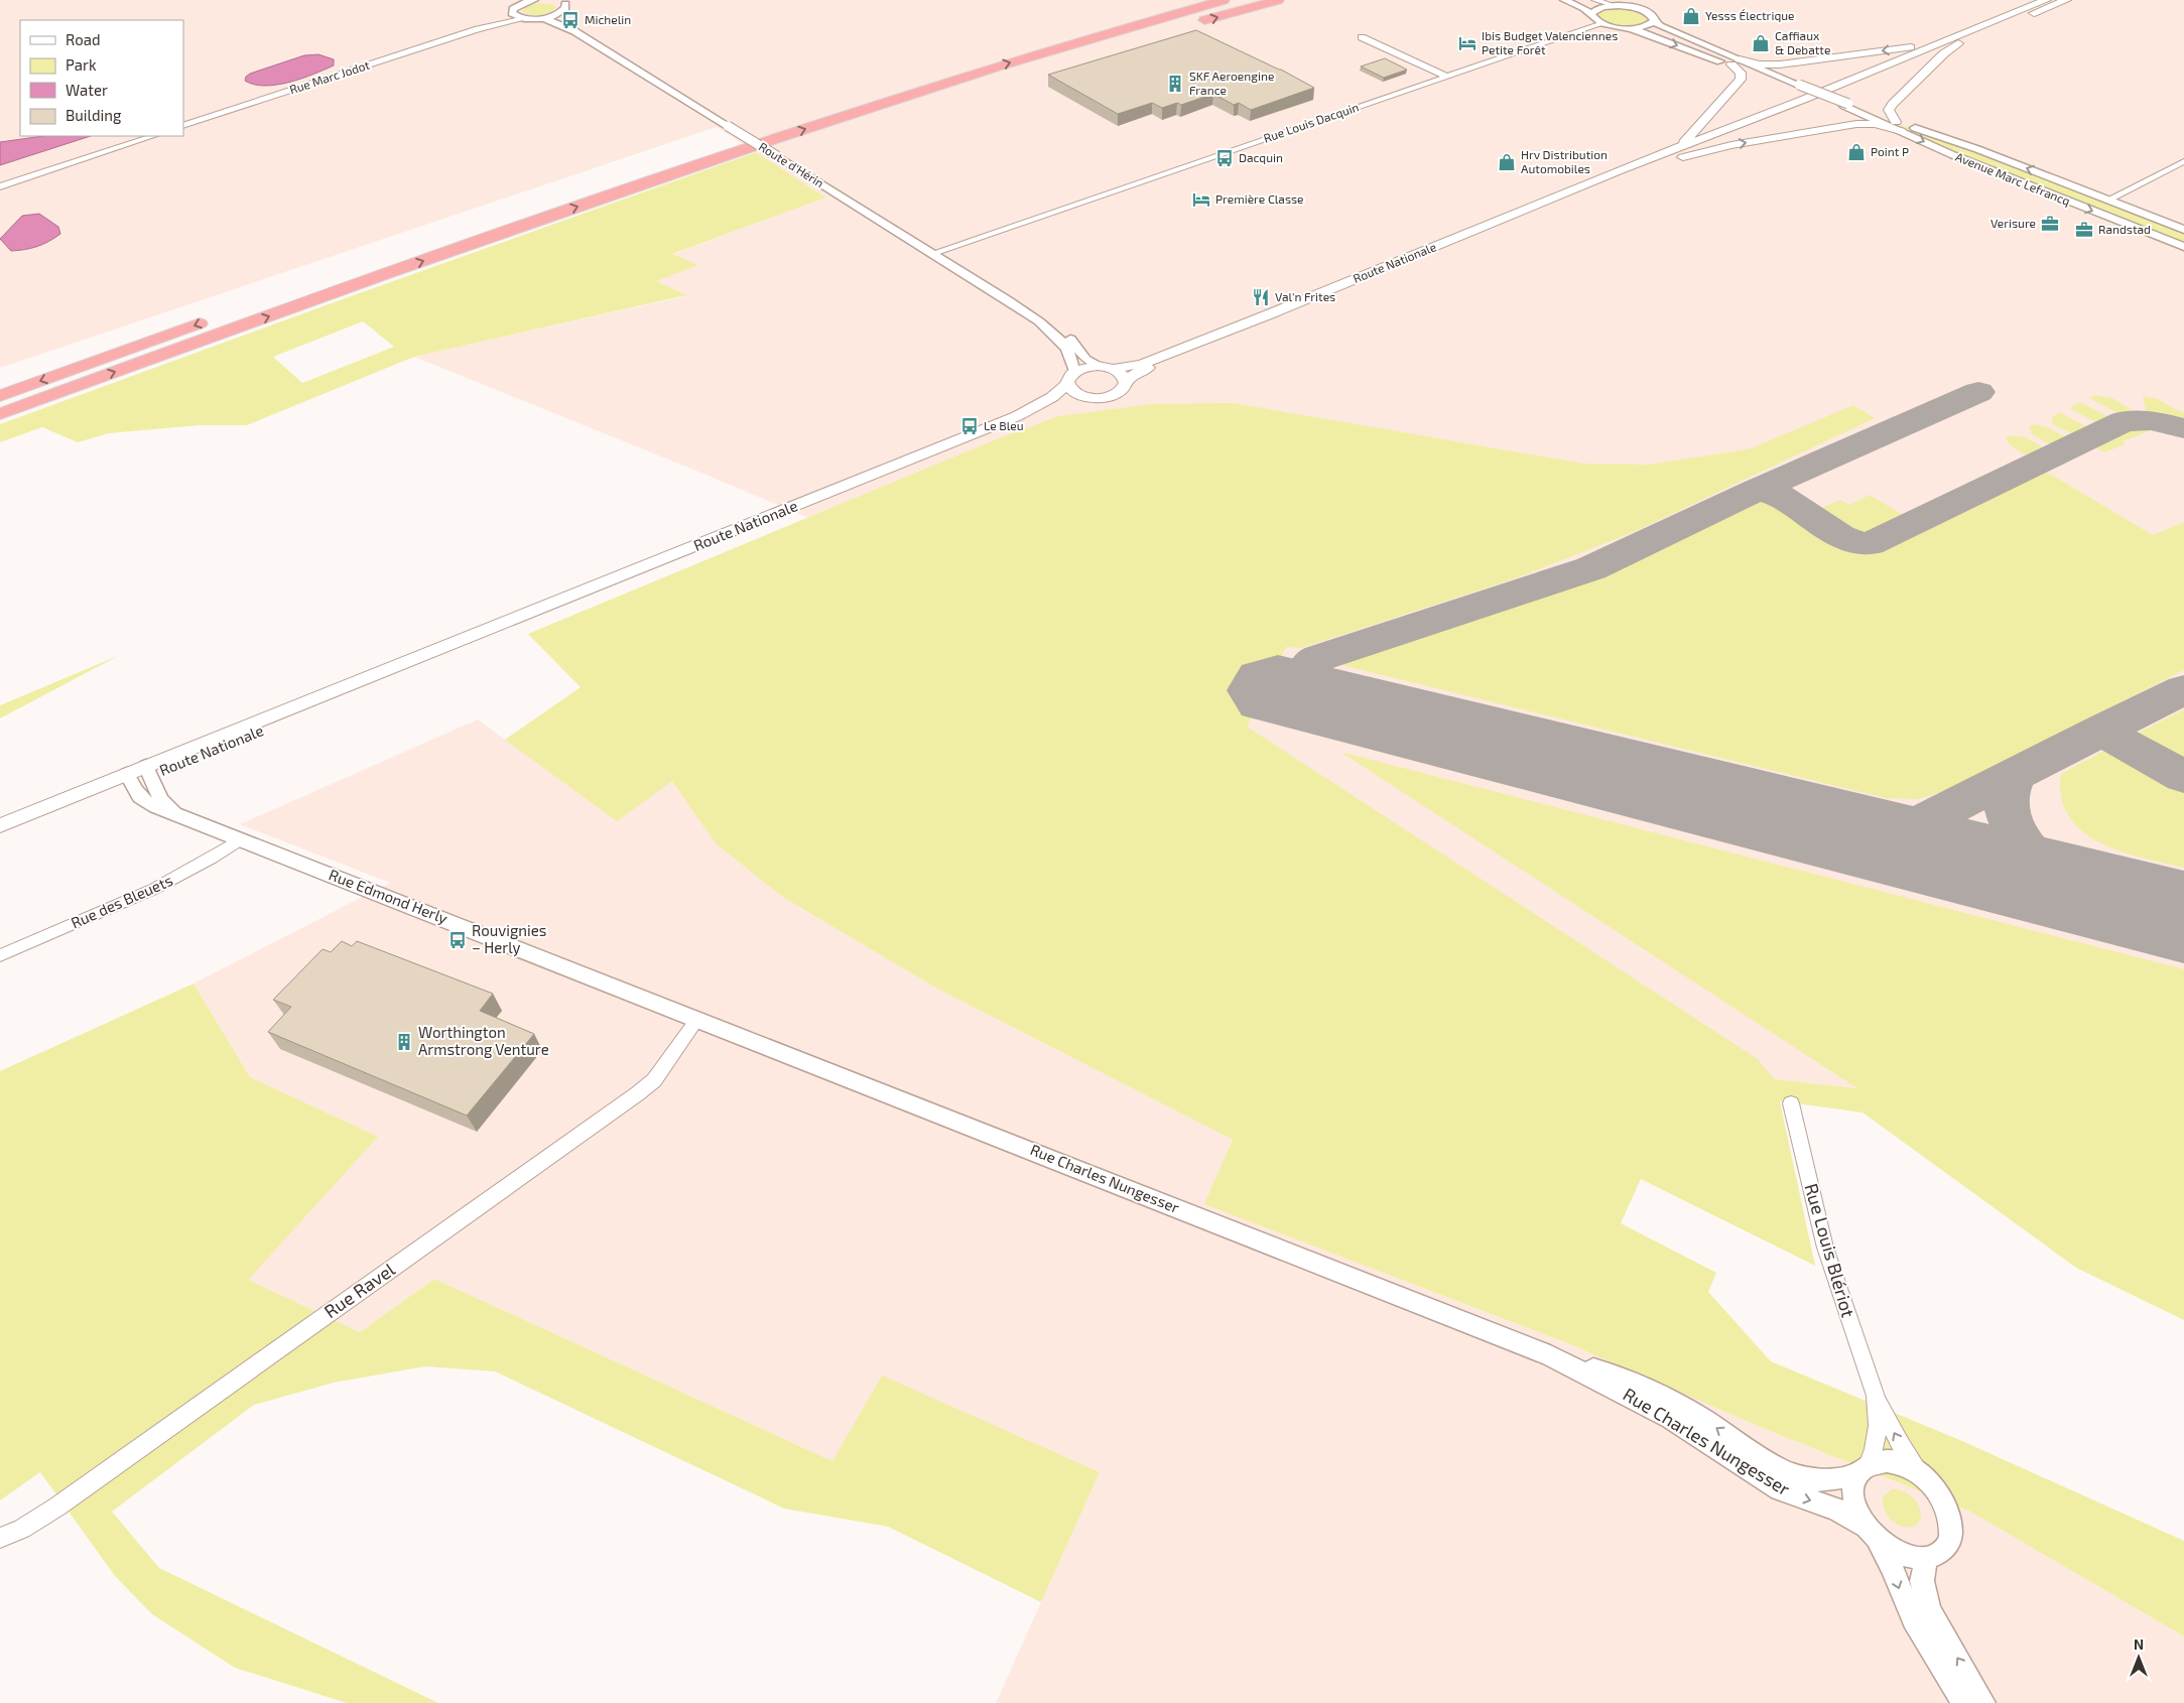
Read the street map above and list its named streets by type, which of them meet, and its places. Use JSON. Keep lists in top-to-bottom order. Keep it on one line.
{"streets":{"main road":["Route Nationale"],"street":["Rue Marc Jodot","Rue Louis Dacquin","Route d'Hérin","Avenue Marc Lefrancq","Rue Edmond Herly","Rue des Bleuets","Rue Charles Nungesser","Rue Louis Blériot","Rue Ravel"]},"crossings":[["Rue Louis Dacquin","Route d'Hérin"],["Route d'Hérin","Route Nationale"],["Route Nationale","Rue Edmond Herly"],["Rue Edmond Herly","Rue des Bleuets"],["Rue Edmond Herly","Rue Charles Nungesser"],["Rue Charles Nungesser","Rue Ravel"]],"places":{"shop":["Yesss Électrique","Caffiaux & Debatte","Point P","Hrv Distribution Automobiles"],"bus stop":["Michelin","Dacquin","Le Bleu","Rouvignies – Herly"],"hotel":["Ibis Budget Valenciennes Petite Forêt","Première Classe"],"building":["SKF Aeroengine France","Worthington Armstrong Venture"],"office":["Verisure","Randstad"],"restaurant":["Val'n Frites"]},"legend":["Road","Park","Water","Building"],"north":"top"}
